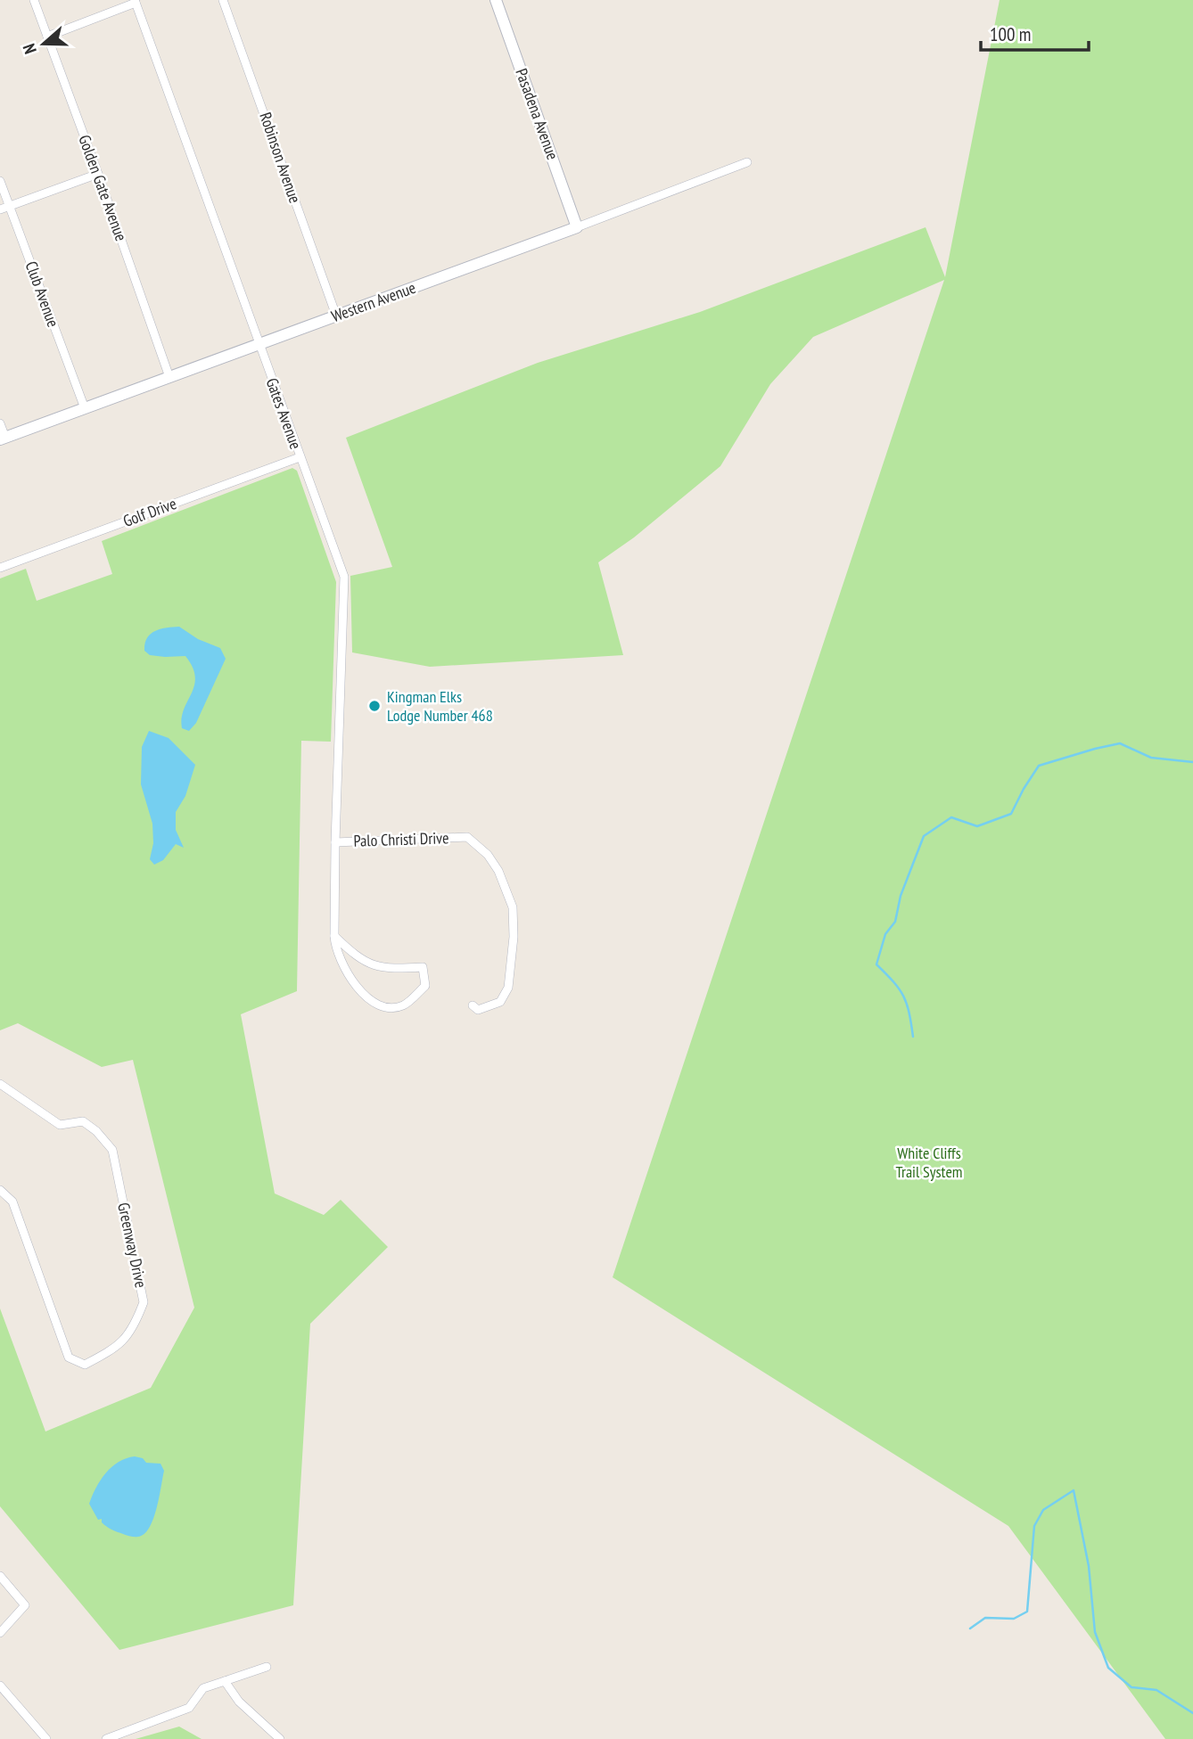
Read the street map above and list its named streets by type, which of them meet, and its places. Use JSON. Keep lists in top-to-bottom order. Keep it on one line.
{"streets":{"street":["Pasadena Avenue","Robinson Avenue","Golden Gate Avenue","Club Avenue","Western Avenue","Gates Avenue","Golf Drive","Palo Christi Drive","Greenway Drive"]},"crossings":[["Pasadena Avenue","Western Avenue"],["Robinson Avenue","Western Avenue"],["Golden Gate Avenue","Western Avenue"],["Club Avenue","Western Avenue"],["Western Avenue","Gates Avenue"],["Gates Avenue","Golf Drive"],["Gates Avenue","Palo Christi Drive"]],"parks":["White Cliffs Trail System"],"places":["Kingman Elks Lodge Number 468"],"scale_bar":"100 m","north":"left"}
